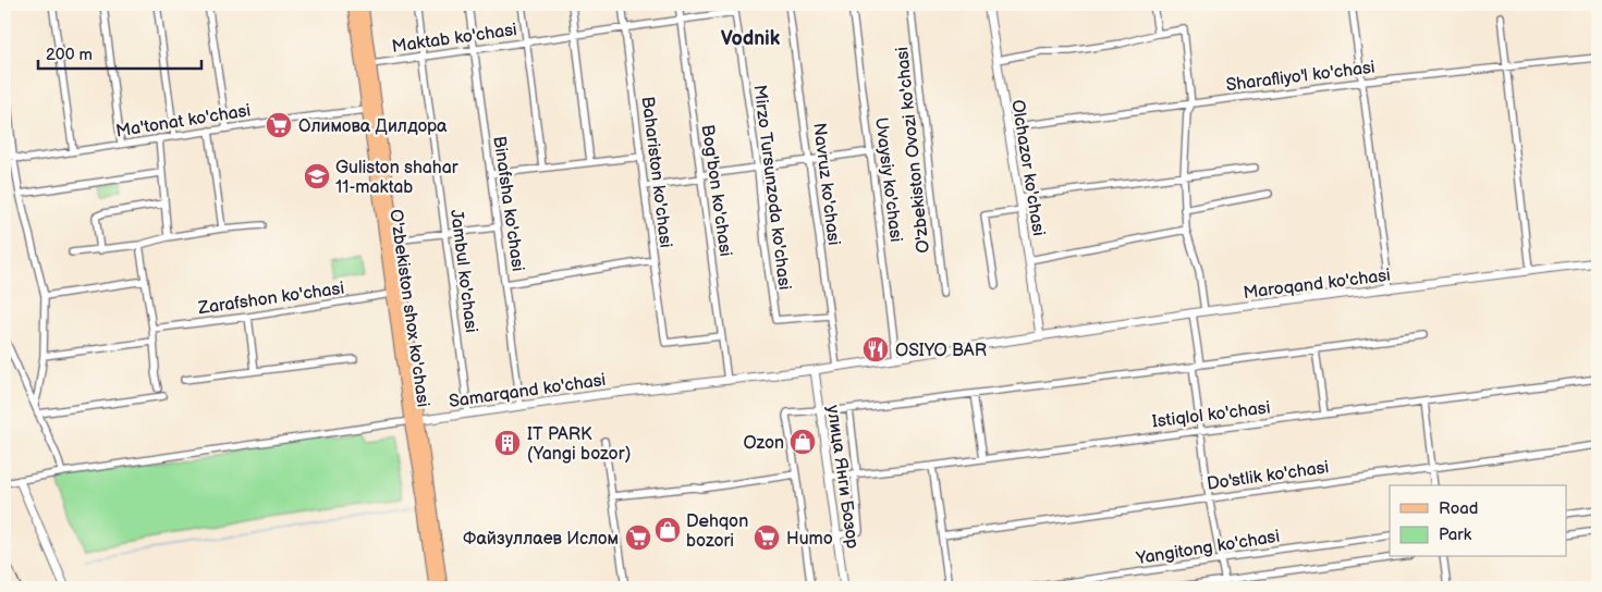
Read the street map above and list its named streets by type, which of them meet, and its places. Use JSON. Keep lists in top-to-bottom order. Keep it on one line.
{"streets":{"main road":["O'zbekiston shox ko'chasi"],"street":["Maktab ko'chasi","Sharafliyo'l ko'chasi","Ma'tonat ko'chasi","O'zbekiston Ovozi ko'chasi","Olchazor ko'chasi","Bahariston ko'chasi","Uvaysiy ko'chasi","Navruz ko'chasi","Mirzo Tursunzoda ko'chasi","Bog'bon ko'chasi","Binafsha ko'chasi","Jambul ko'chasi","Maroqand ko'chasi","Zarafshon ko'chasi","Samarqand ko'chasi","Istiqlol ko'chasi","Do'stlik ko'chasi","улица Янги Бозор","Yangitong ko'chasi"]},"crossings":[["Maktab ko'chasi","Bahariston ko'chasi"],["Maktab ko'chasi","Mirzo Tursunzoda ko'chasi"],["Maktab ko'chasi","Bog'bon ko'chasi"],["Maktab ko'chasi","Binafsha ko'chasi"],["Maktab ko'chasi","Jambul ko'chasi"],["Maktab ko'chasi","O'zbekiston shox ko'chasi"],["Sharafliyo'l ko'chasi","Olchazor ko'chasi"],["Ma'tonat ko'chasi","O'zbekiston shox ko'chasi"],["Olchazor ko'chasi","Maroqand ko'chasi"],["Olchazor ko'chasi","Samarqand ko'chasi"],["Bahariston ko'chasi","Bog'bon ko'chasi"],["Uvaysiy ko'chasi","Samarqand ko'chasi"],["Navruz ko'chasi","Mirzo Tursunzoda ko'chasi"],["Navruz ko'chasi","Samarqand ko'chasi"],["Bog'bon ko'chasi","Samarqand ko'chasi"],["Binafsha ko'chasi","Samarqand ko'chasi"],["Jambul ko'chasi","Samarqand ko'chasi"],["Maroqand ko'chasi","Samarqand ko'chasi"],["Zarafshon ko'chasi","O'zbekiston shox ko'chasi"],["O'zbekiston shox ko'chasi","Samarqand ko'chasi"],["Samarqand ko'chasi","улица Янги Бозор"],["Istiqlol ko'chasi","улица Янги Бозор"]],"districts":["Vodnik"],"places":{"supermarket":["Олимова Дилдора","Файзуллаев Ислом","Humo"],"school or university":["Guliston shahar 11-maktab"],"restaurant":["OSIYO BAR"],"shop":["Ozon","Dehqon bozori"],"building":["IT PARK (Yangi bozor)"]},"legend":["Road","Park"],"scale_bar":"200 m"}
